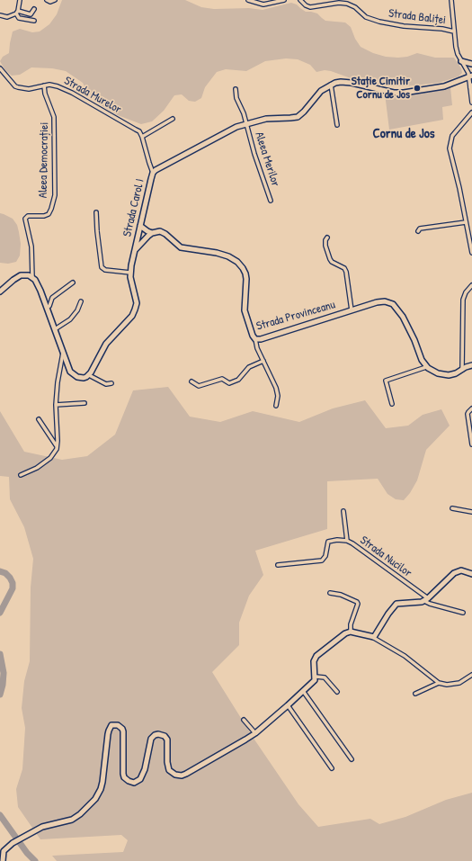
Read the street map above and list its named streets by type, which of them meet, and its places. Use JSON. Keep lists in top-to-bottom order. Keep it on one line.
{"streets":{"street":["Strada Baliței","Strada Murelor","Aleea Merilor","Aleea Democrației","Strada Carol I","Strada Provinceanu","Strada Nucilor"]},"crossings":[["Strada Murelor","Aleea Democrației"],["Aleea Merilor","Strada Carol I"],["Strada Carol I","Strada Provinceanu"]],"districts":["Cornu de Jos"],"places":["Stație Cimitir Cornu de Jos"]}
